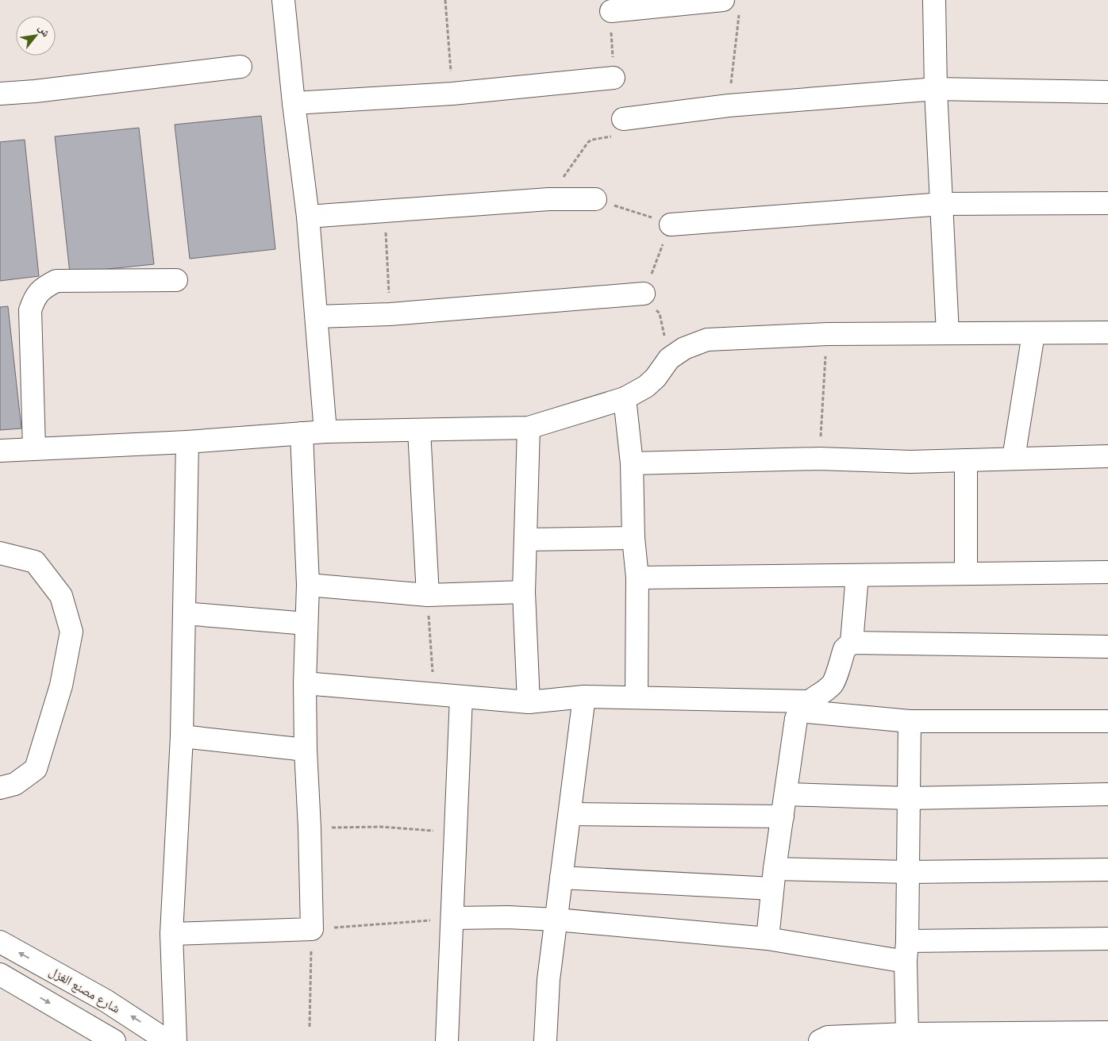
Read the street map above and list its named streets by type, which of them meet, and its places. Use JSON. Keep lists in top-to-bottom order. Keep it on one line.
{"streets":{"street":["شارع مصنع الغزل"]},"north":"top right"}
